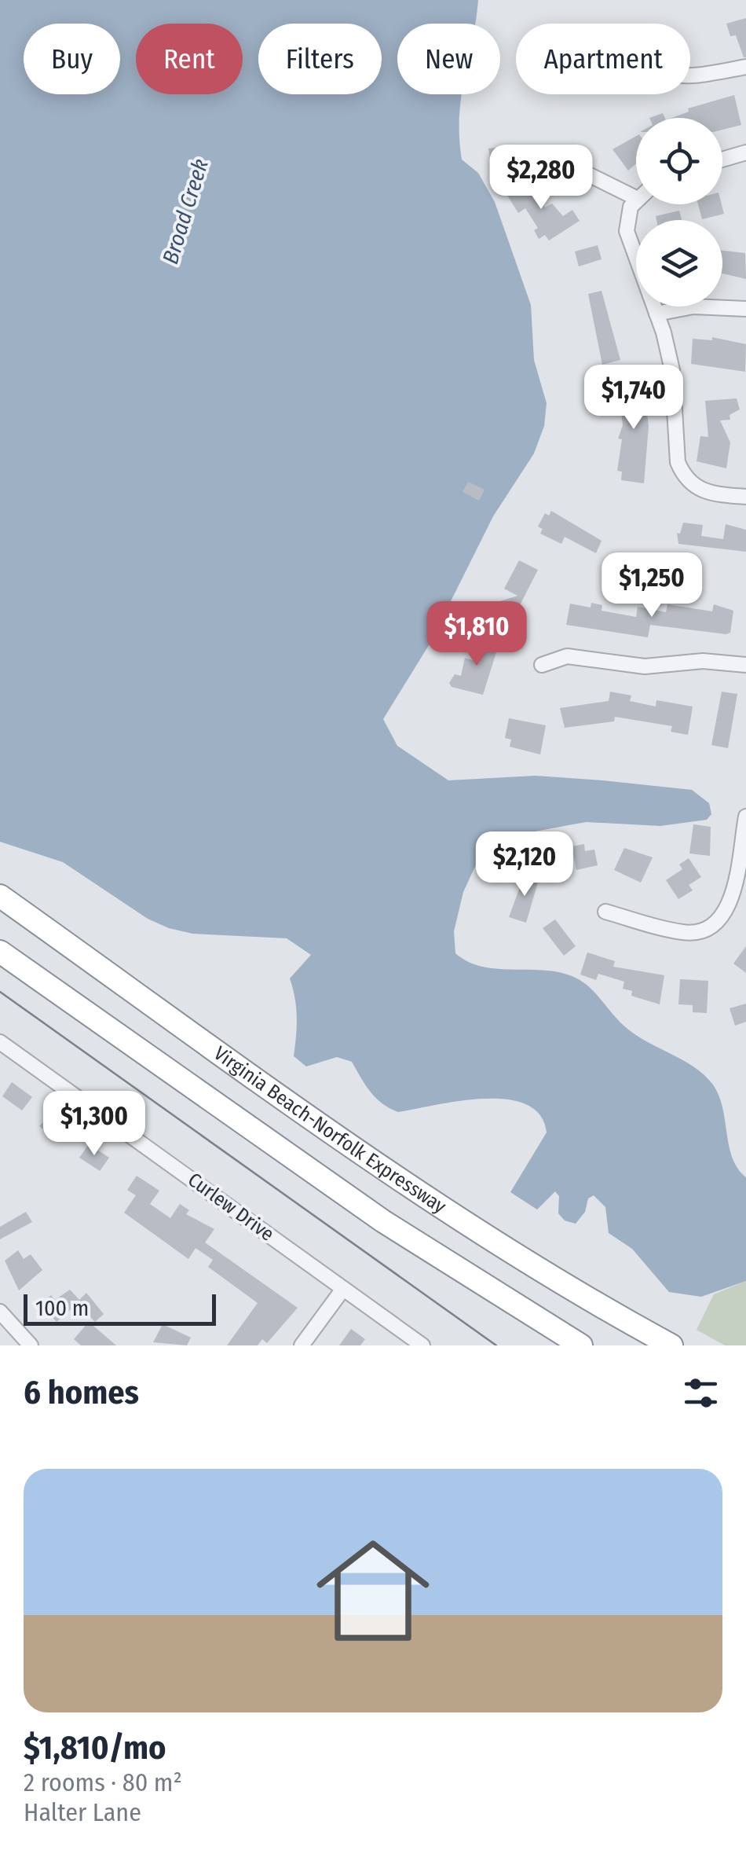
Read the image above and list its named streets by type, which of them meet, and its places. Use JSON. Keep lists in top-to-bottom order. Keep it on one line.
{"streets":{"highway":["Virginia Beach-Norfolk Expressway"],"street":["Curlew Drive"]},"water":["Broad Creek"],"scale_bar":"100 m","page":{"chip":["Buy","Rent","Filters","New","Apartment"],"price":["$2,280","$1,740","$1,250","$1,810","$2,120","$1,300"],"scale":"100 m","heading":"6 homes","list":[{"name":"$1,810/mo","note":"2 rooms · 80 m² · Halter Lane"}]}}
